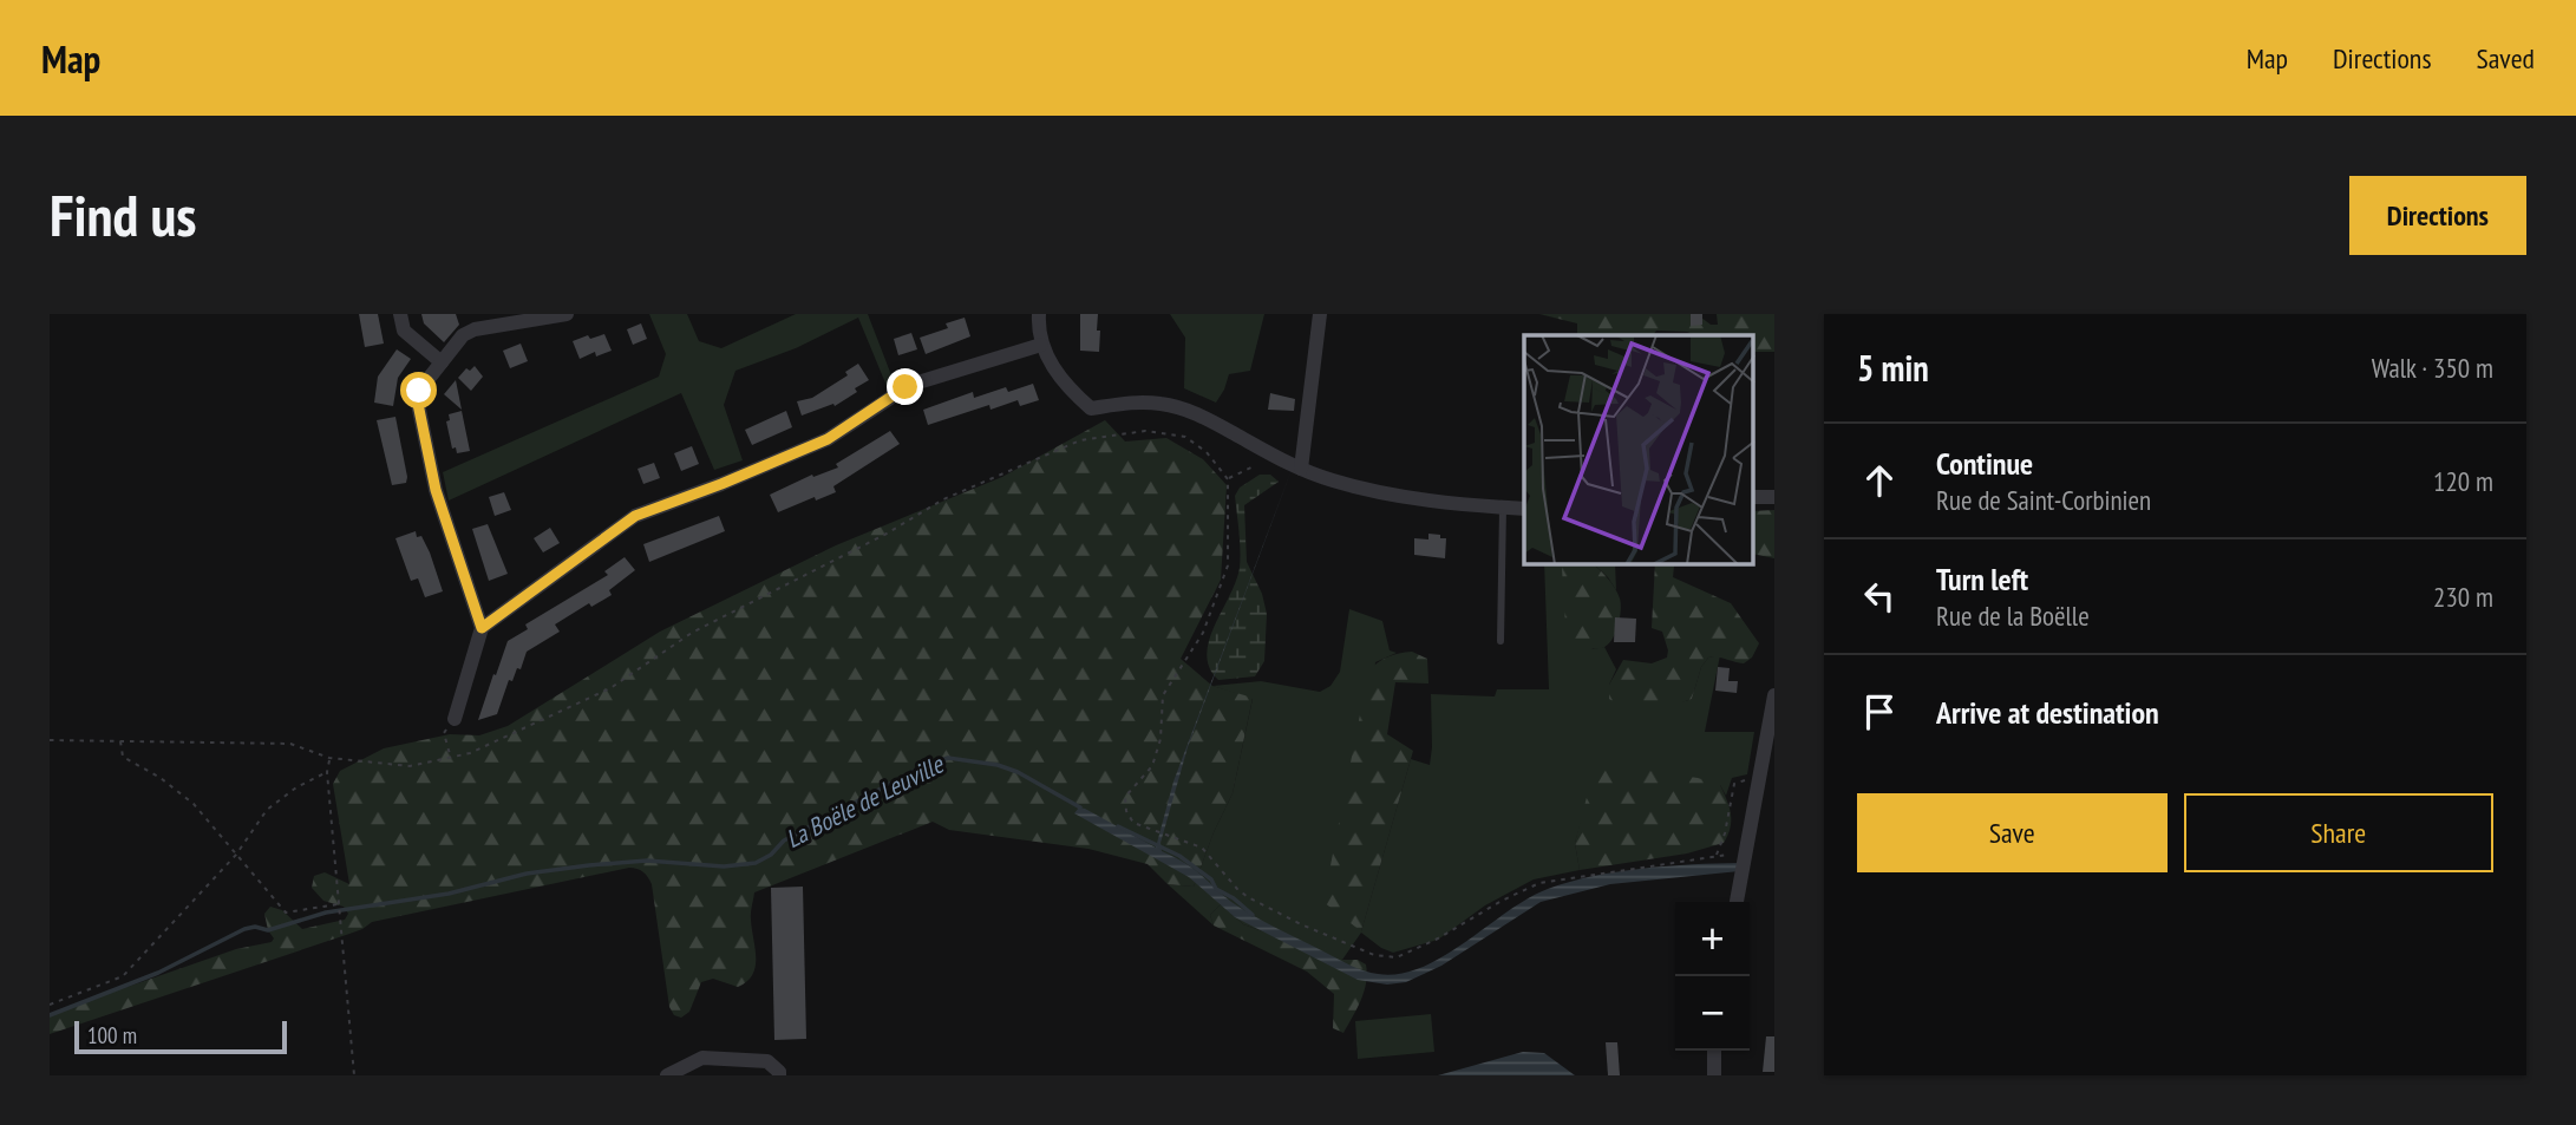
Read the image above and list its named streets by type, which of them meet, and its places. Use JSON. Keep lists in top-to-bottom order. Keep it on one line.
{"water":["La Boële de Leuville"],"scale_bar":"100 m","page":{"header":"Map","nav":["Map","Directions","Saved"],"buttons":["Directions",["Save","Share"]],"title":"Find us","heading":["5 min","Walk · 350 m"],"list":[["Continue","Rue de Saint-Corbinien","120 m"],["Turn left","Rue de la Boëlle","230 m"],"Arrive at destination"],"map_buttons":["+","−"],"scale":"100 m"}}
